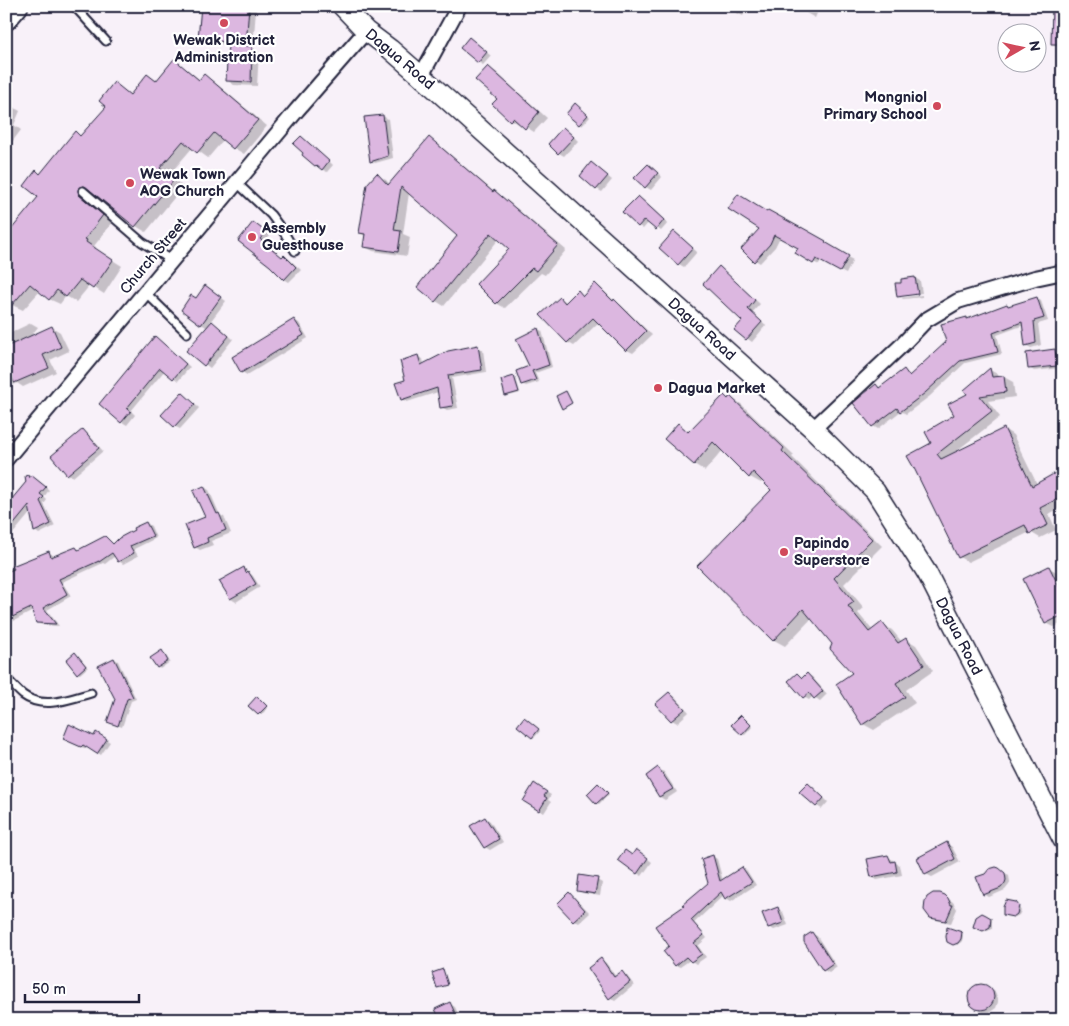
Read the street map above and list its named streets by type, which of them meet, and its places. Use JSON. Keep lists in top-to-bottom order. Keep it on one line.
{"streets":{"street":["Dagua Road","Church Street"]},"crossings":[["Dagua Road","Church Street"]],"places":["Wewak District Administration","Mongniol Primary School","Wewak Town AOG Church","Assembly Guesthouse","Dagua Market","Papindo Superstore"],"scale_bar":"50 m","north":"right"}
